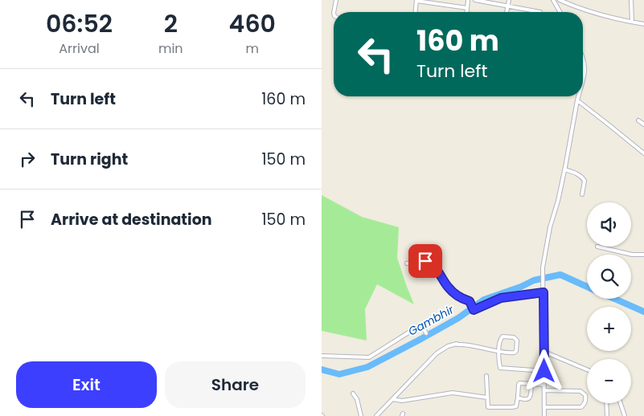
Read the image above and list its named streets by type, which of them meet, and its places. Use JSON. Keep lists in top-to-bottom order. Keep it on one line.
{"water":["Gambhir"],"page":{"eta":["06:52","Arrival","2","min","460","m"],"turn":["160 m","Turn left"],"list":[{"name":"Turn left","value":"160 m"},{"name":"Turn right","value":"150 m"},{"name":"Arrive at destination","value":"150 m"}],"map_buttons":["+","−"],"buttons":["Exit","Share"]}}
